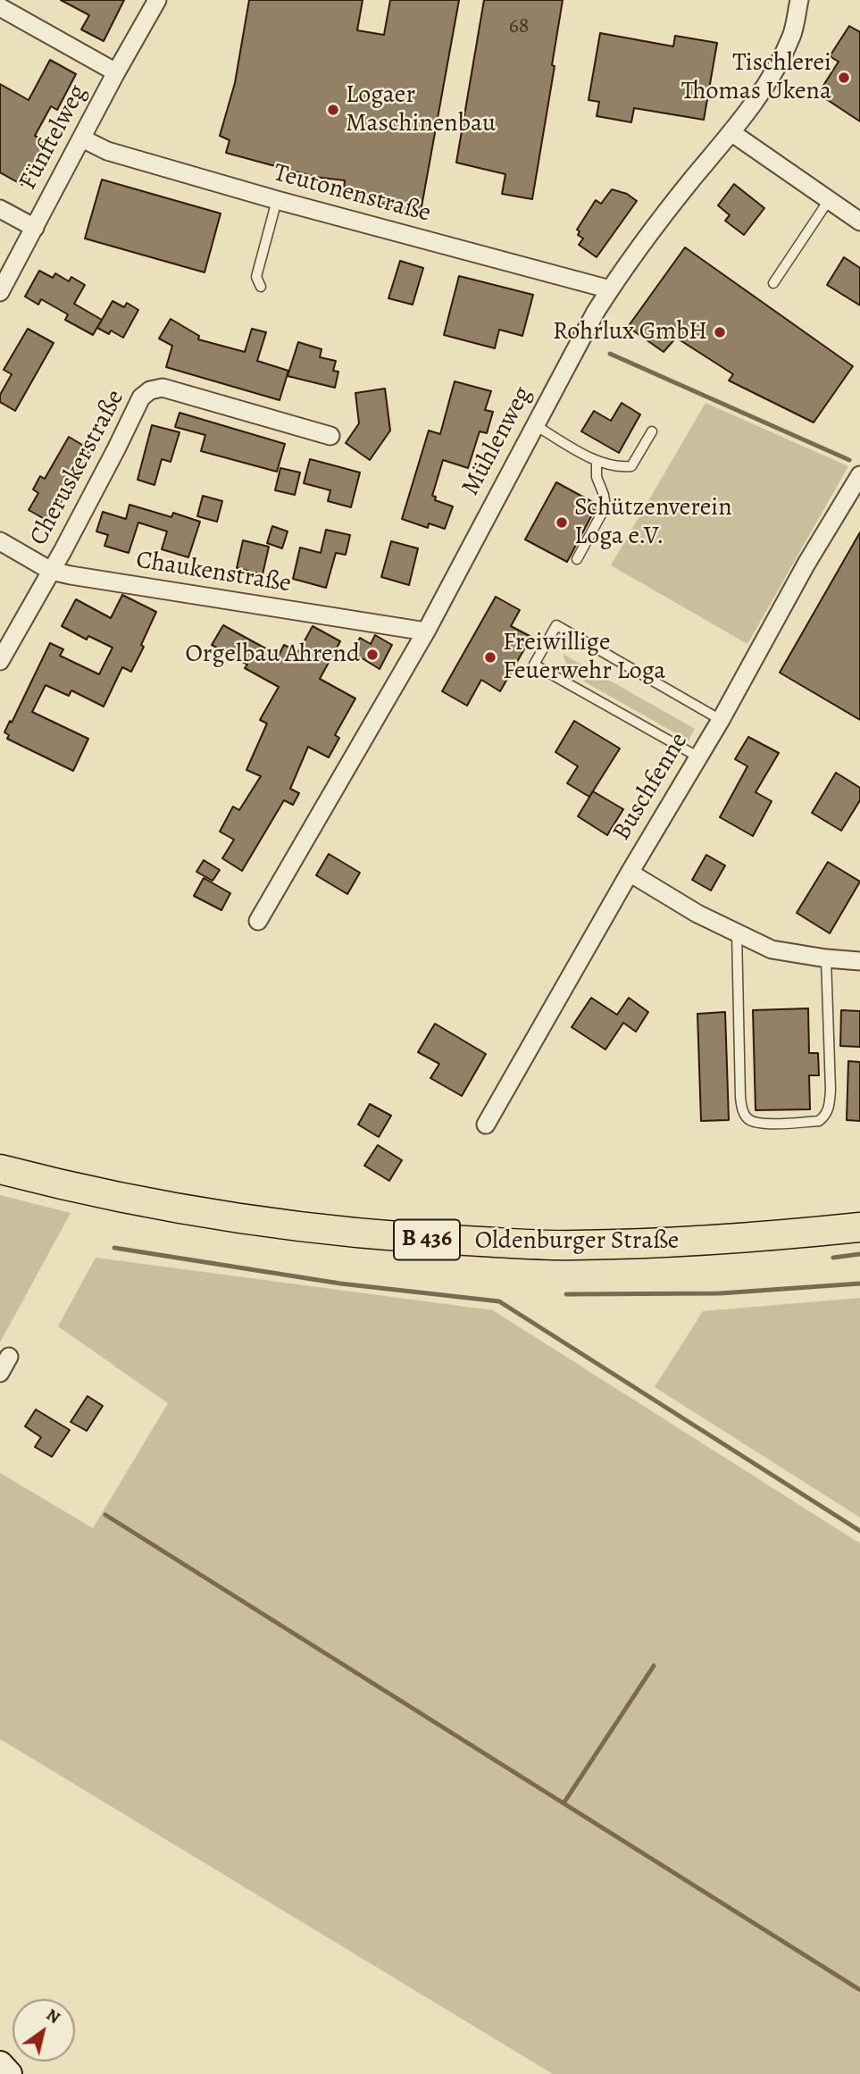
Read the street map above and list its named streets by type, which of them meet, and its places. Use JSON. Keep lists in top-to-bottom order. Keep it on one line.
{"streets":{"main road":["B 436","Oldenburger Straße"],"street":["Fünftelweg","Teutonenstraße","Mühlenweg","Cheruskerstraße","Chaukenstraße","Buschfenne"]},"crossings":[["Fünftelweg","Teutonenstraße"],["Teutonenstraße","Mühlenweg"],["Mühlenweg","Chaukenstraße"],["Cheruskerstraße","Chaukenstraße"]],"places":["Tischlerei Thomas Ukena","Logaer Maschinenbau","Rohrlux GmbH","Schützenverein Loga e.V.","Orgelbau Ahrend","Freiwillige Feuerwehr Loga"],"house_numbers":["68"],"north":"top right"}
